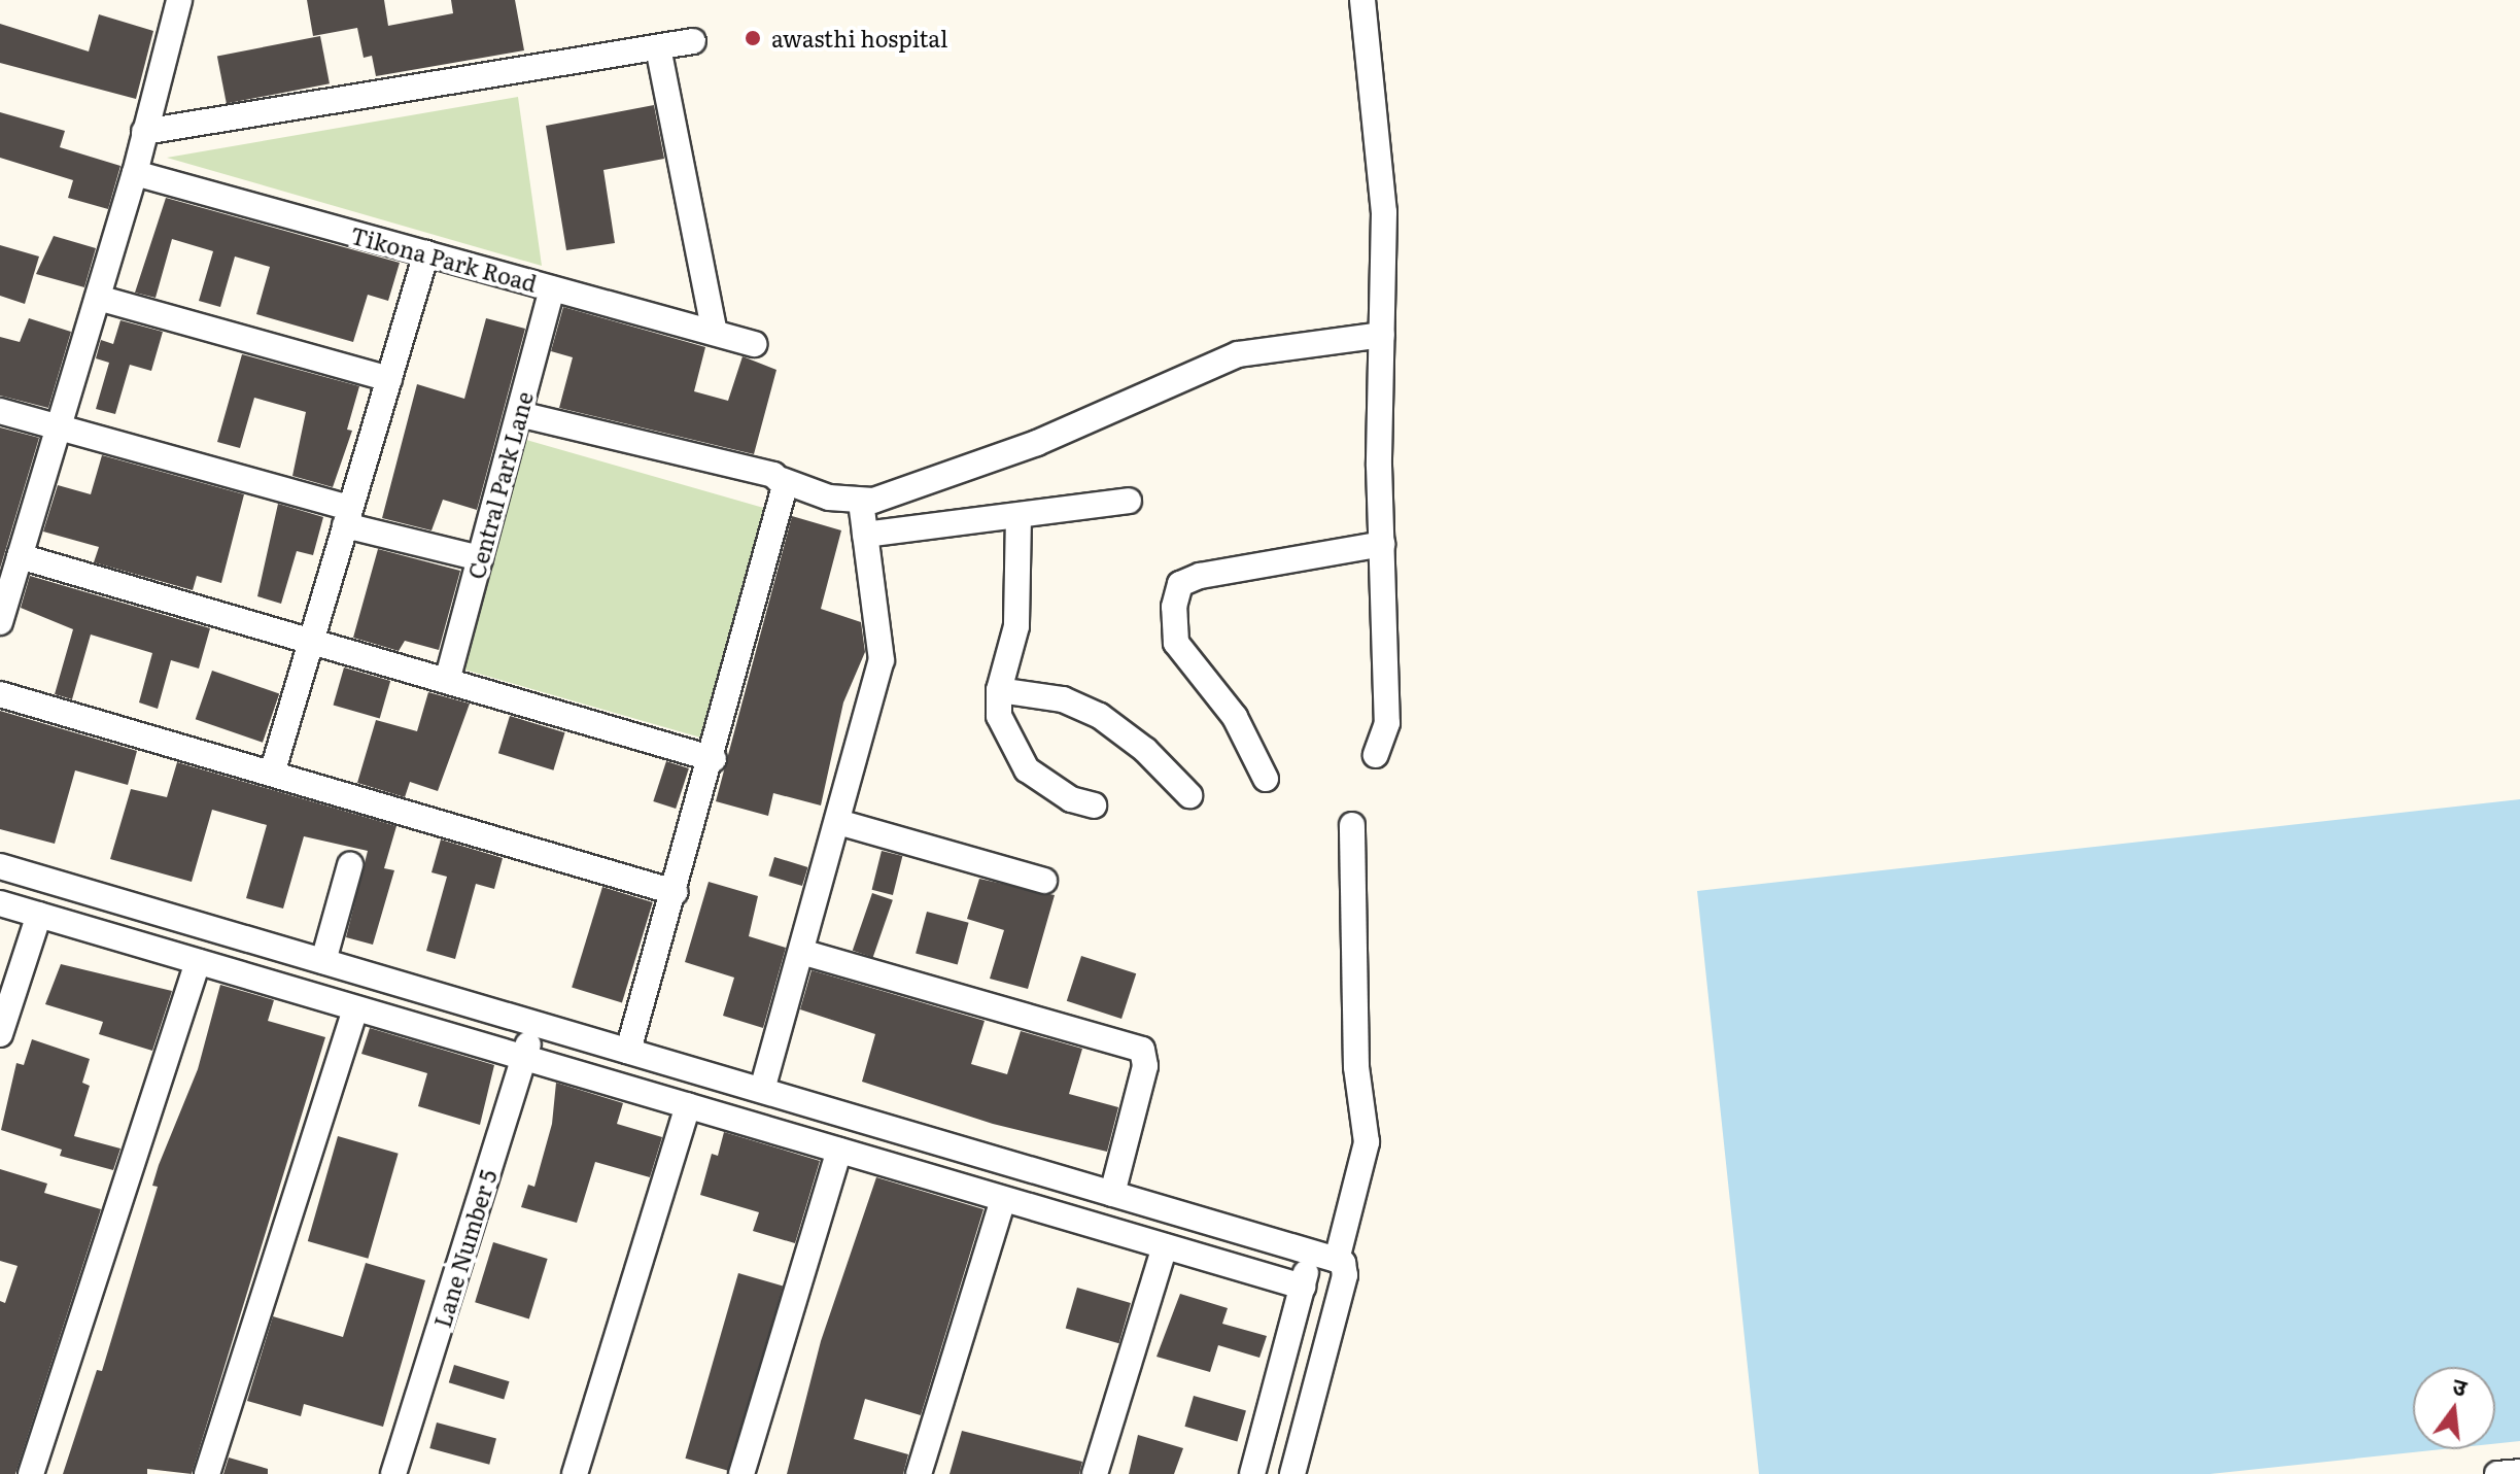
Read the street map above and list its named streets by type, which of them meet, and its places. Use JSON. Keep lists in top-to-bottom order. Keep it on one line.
{"streets":{"street":["Tikona Park Road","Central Park Lane","Lane Number 5"]},"crossings":[["Tikona Park Road","Central Park Lane"]],"places":["awasthi hospital"],"north":"top"}
